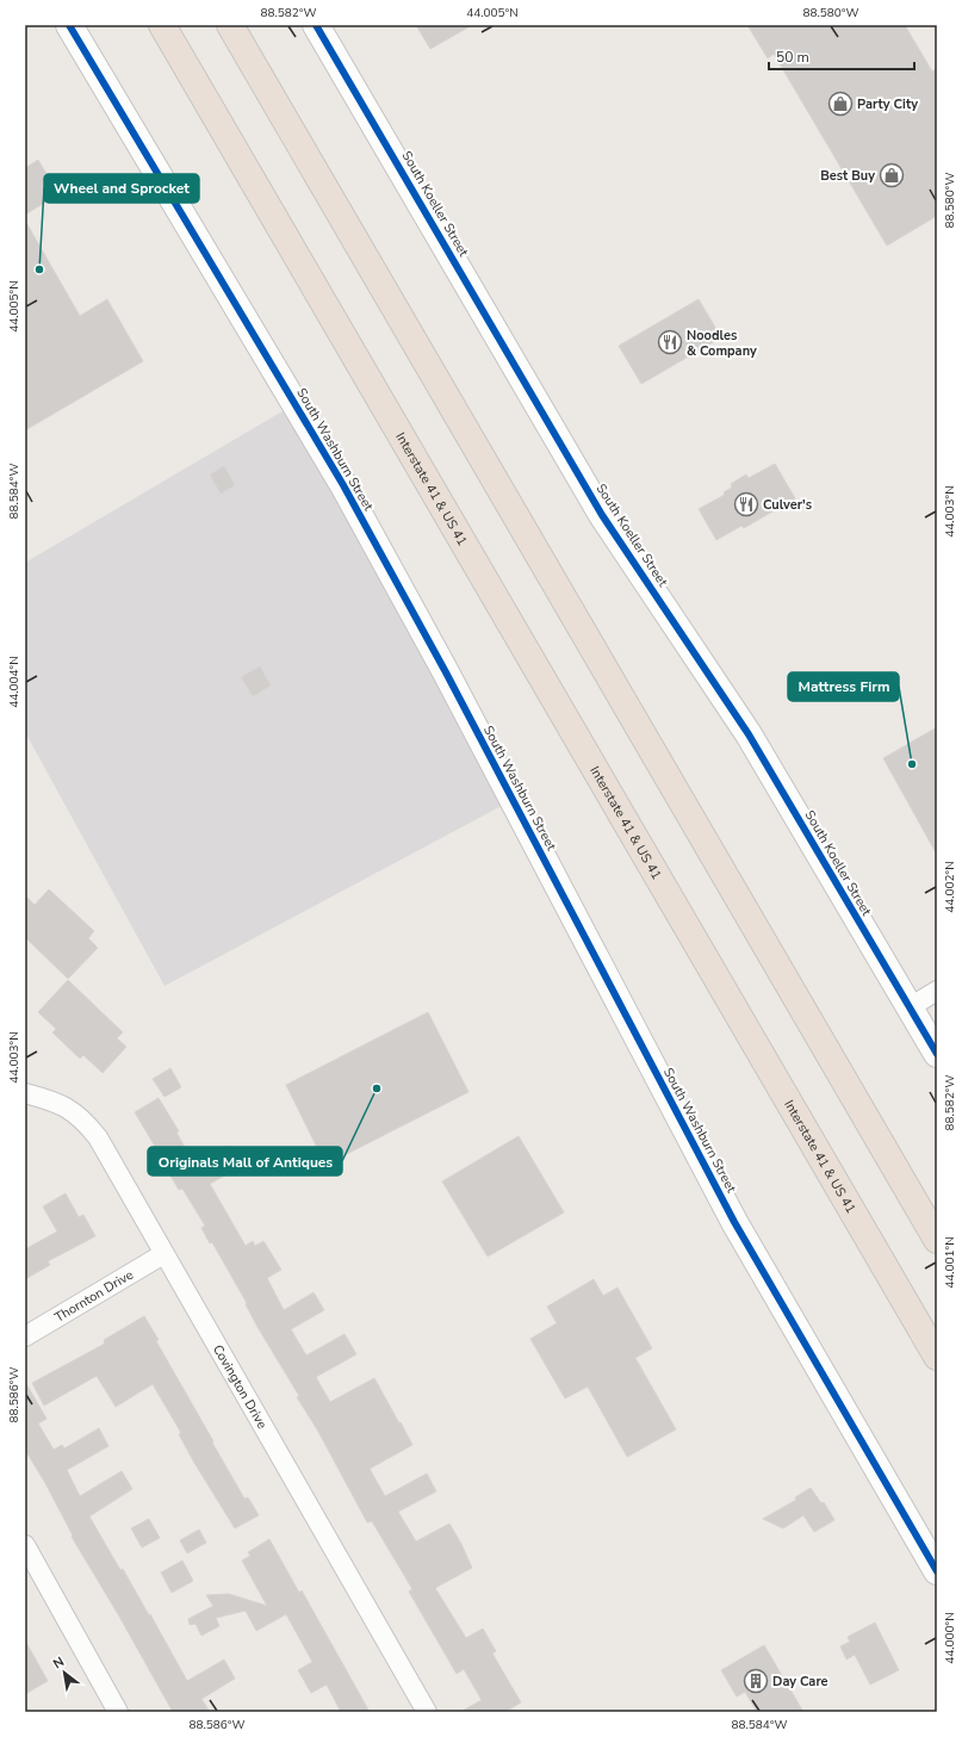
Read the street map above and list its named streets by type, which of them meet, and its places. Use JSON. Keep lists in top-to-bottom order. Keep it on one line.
{"streets":{"highway":["Interstate 41 & US 41"],"street":["South Koeller Street","South Washburn Street","Thornton Drive","Covington Drive"]},"crossings":[["Thornton Drive","Covington Drive"]],"places":{"shop":["Party City","Best Buy"],"other":["Wheel and Sprocket","Mattress Firm","Originals Mall of Antiques"],"restaurant":["Noodles & Company","Culver's"],"building":["Day Care"]},"scale_bar":"50 m","north":"top left","coordinates":["88.582°W","44.005°N","88.580°W","88.584°W","44.003°N","44.004°N","44.002°N","44.001°N","88.586°W","44.000°N"]}
